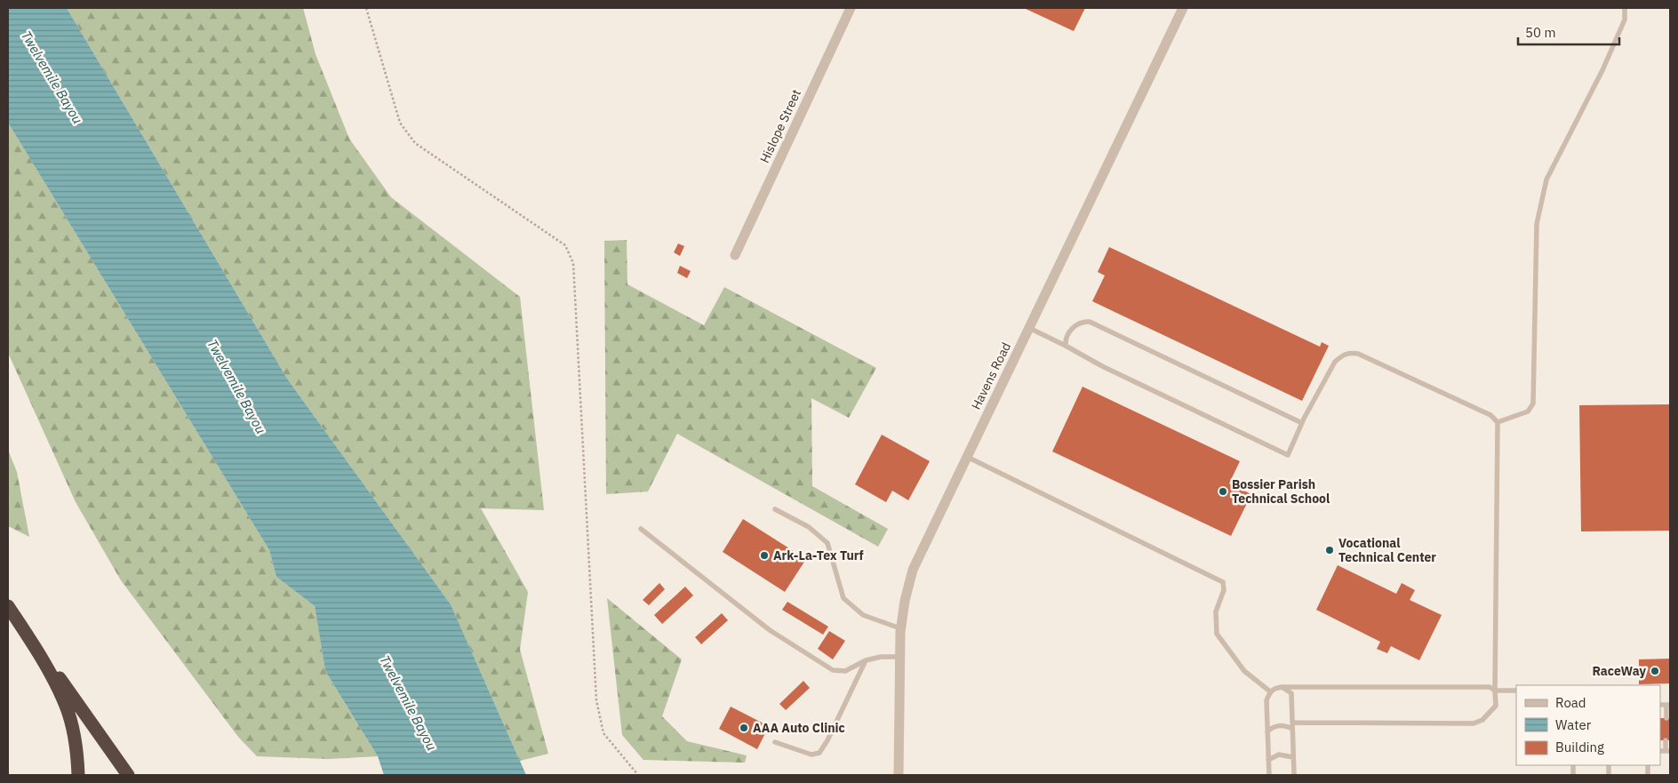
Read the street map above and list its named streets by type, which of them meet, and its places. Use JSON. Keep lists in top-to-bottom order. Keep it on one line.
{"streets":{"street":["Hislope Street","Havens Road"]},"water":["Twelvemile Bayou"],"places":["Bossier Parish Technical School","Vocational Technical Center","Ark-La-Tex Turf","RaceWay","AAA Auto Clinic"],"legend":["Road","Water","Building"],"scale_bar":"50 m"}
